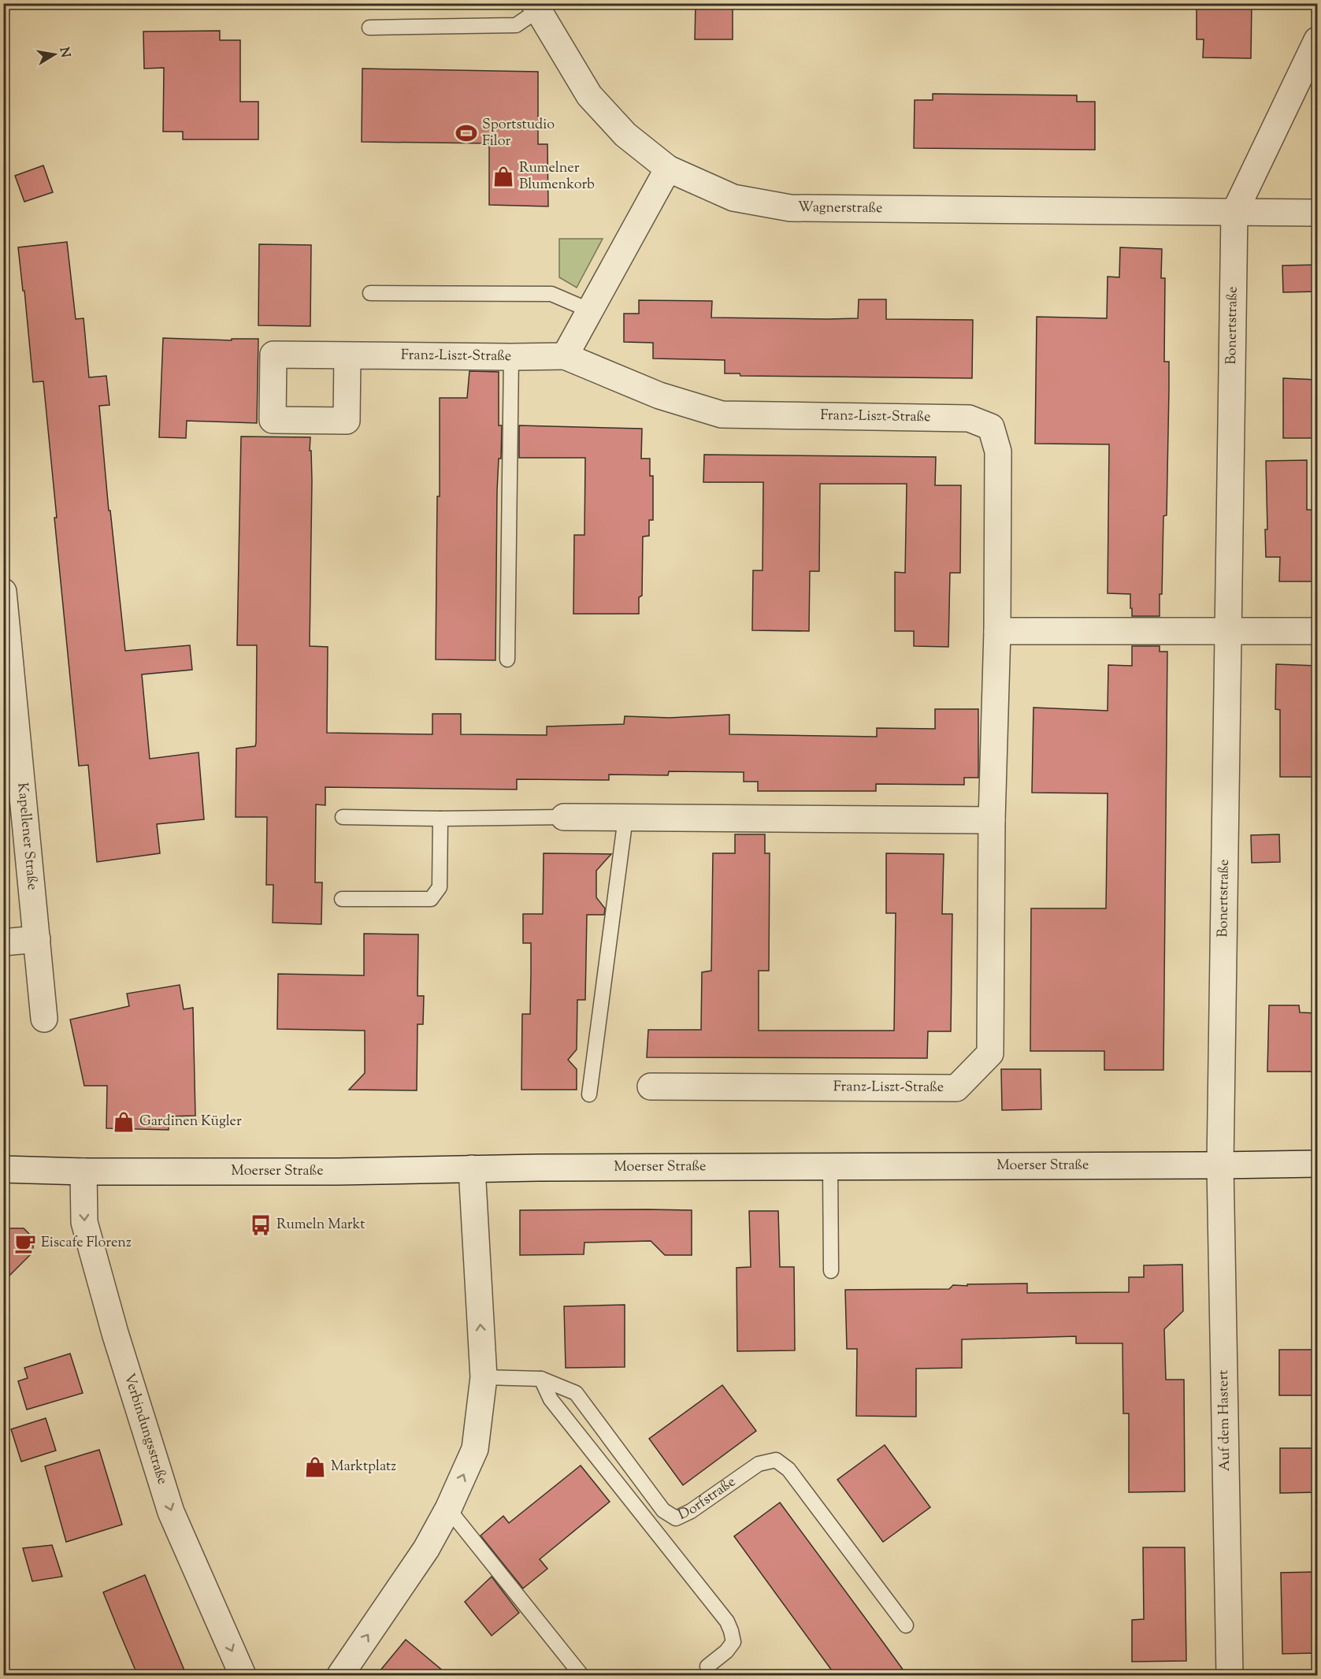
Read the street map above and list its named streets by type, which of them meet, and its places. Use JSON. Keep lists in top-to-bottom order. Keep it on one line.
{"streets":{"street":["Wagnerstraße","Bonertstraße","Franz-Liszt-Straße","Kapellener Straße","Moerser Straße","Auf dem Hastert","Verbindungsstraße"],"lane":["Dorfstraße"]},"crossings":[["Wagnerstraße","Bonertstraße"],["Bonertstraße","Moerser Straße"],["Bonertstraße","Auf dem Hastert"],["Moerser Straße","Auf dem Hastert"],["Moerser Straße","Verbindungsstraße"]],"one_way":["Verbindungsstraße"],"places":{"sports":["Sportstudio Filor"],"shop":["Rumelner Blumenkorb","Gardinen Kügler","Marktplatz"],"bus stop":["Rumeln Markt"],"cafe":["Eiscafe Florenz"]},"north":"right"}
